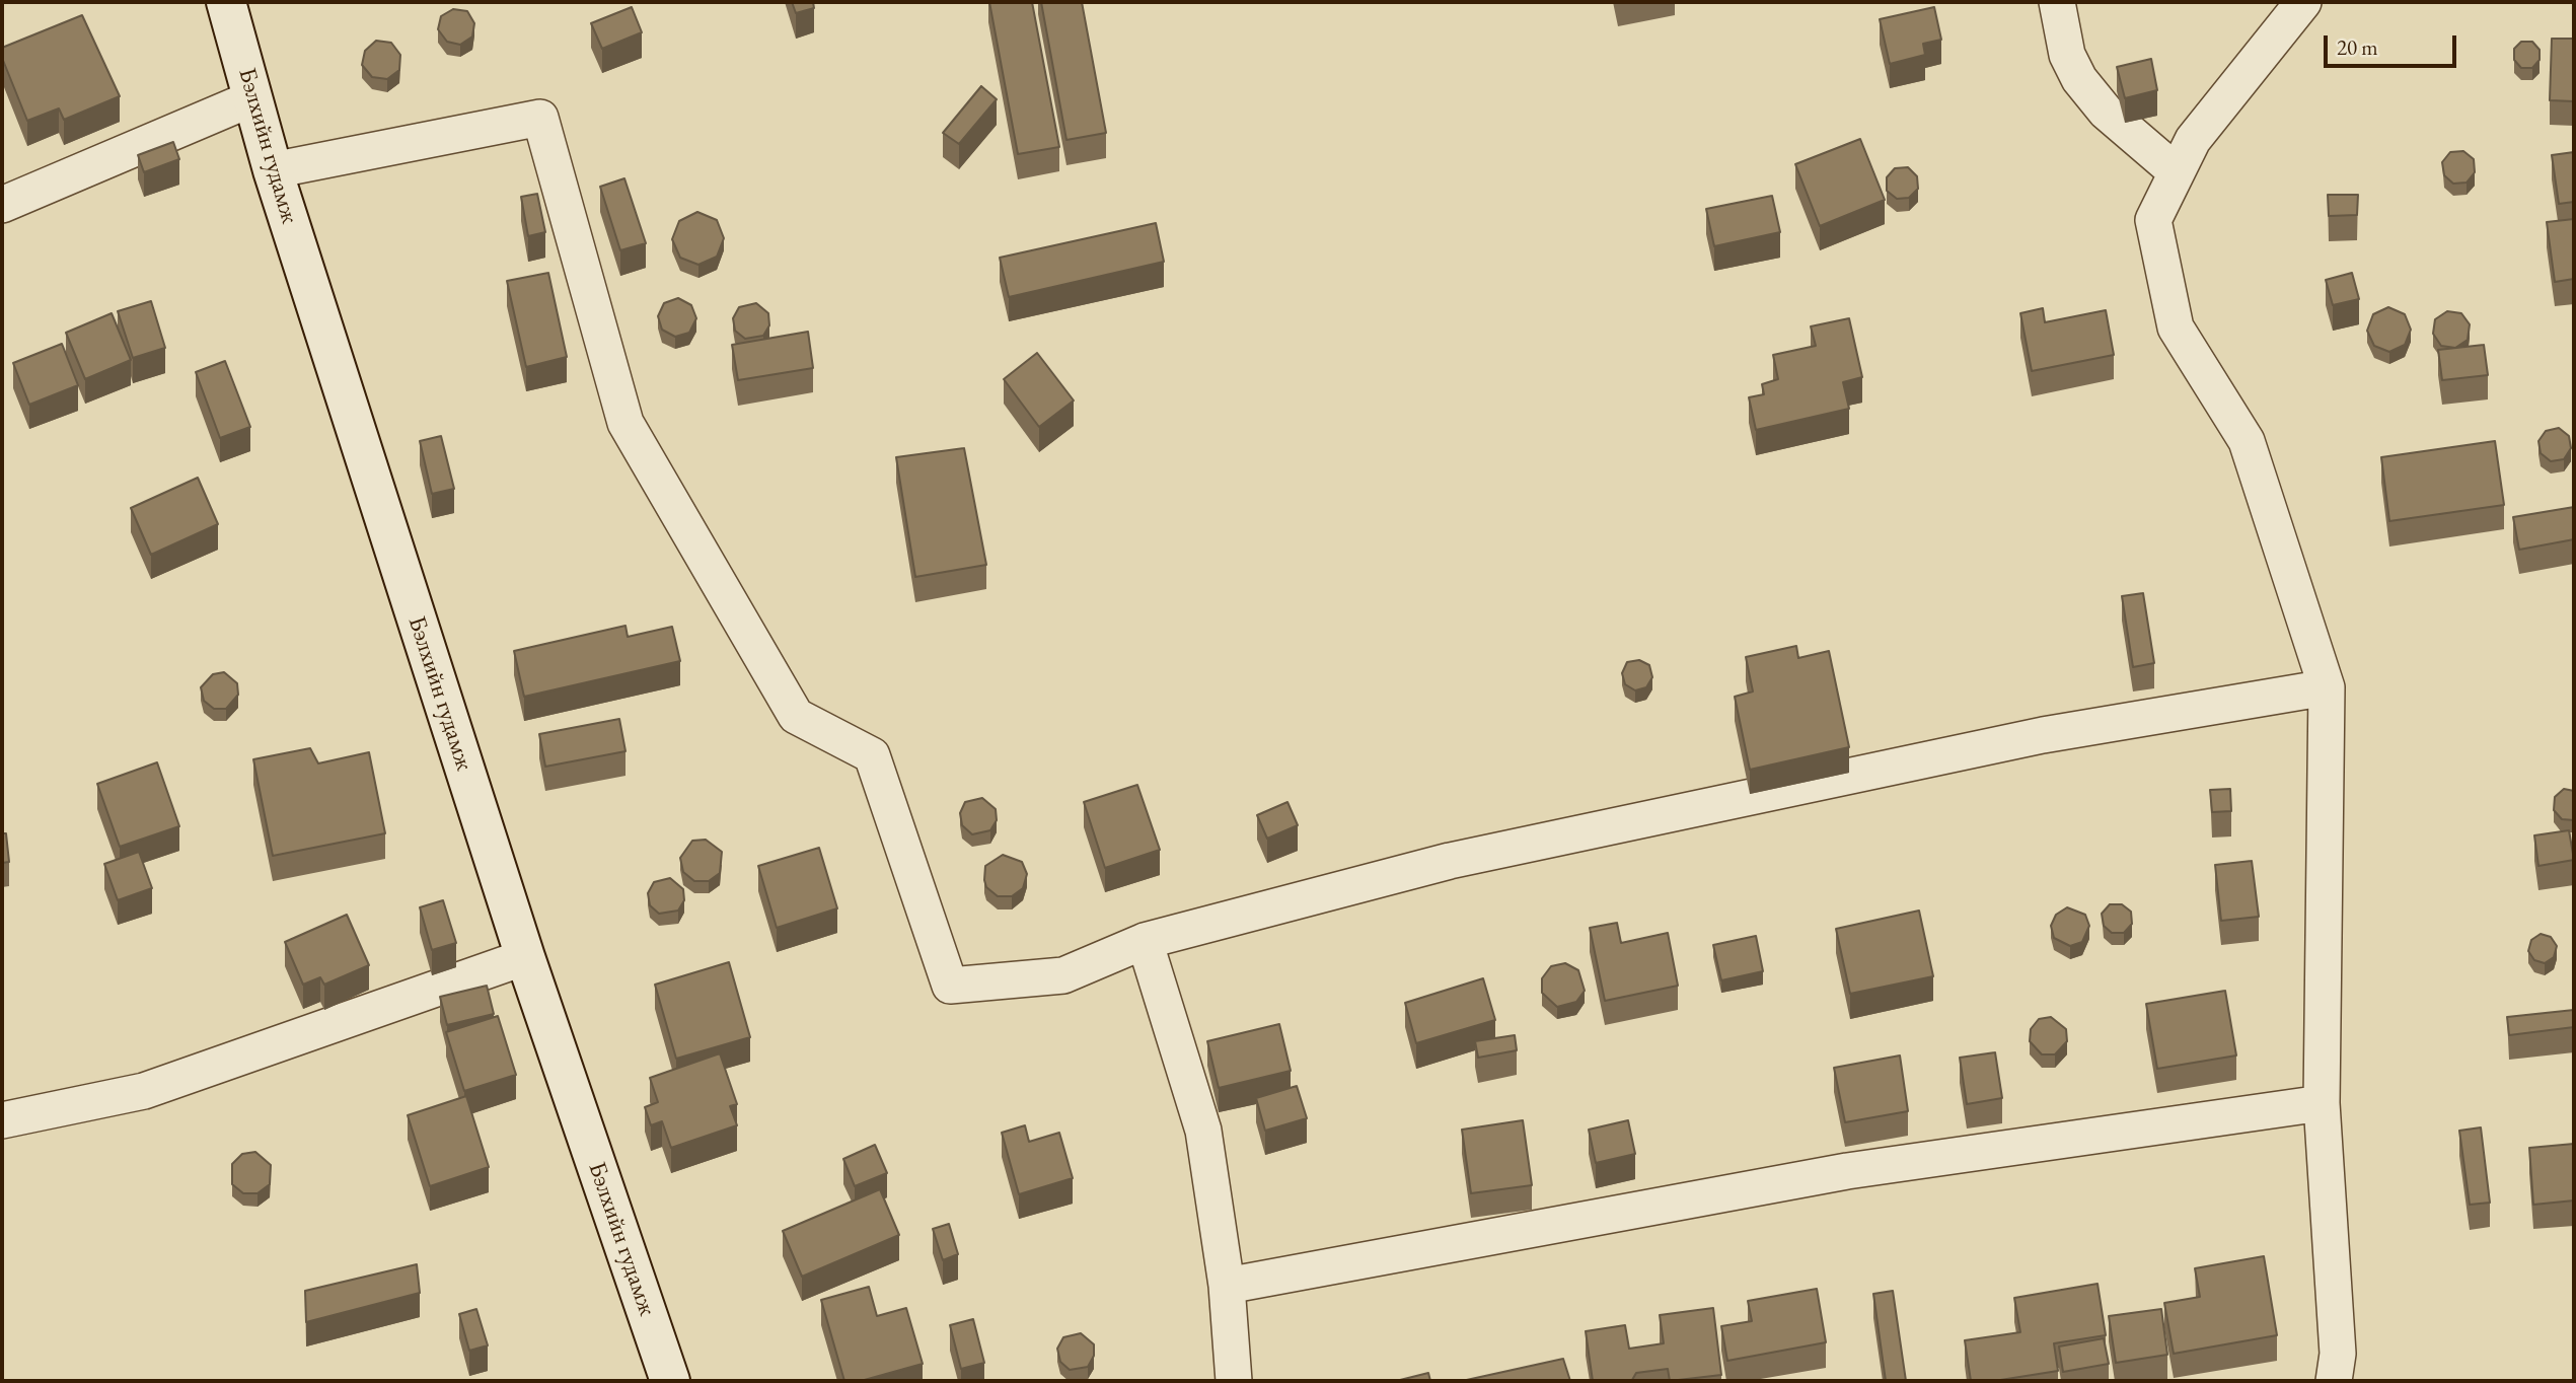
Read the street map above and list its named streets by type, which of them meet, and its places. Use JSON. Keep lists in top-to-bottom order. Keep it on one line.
{"streets":{"main road":["Бэлхийн гудамж"]},"scale_bar":"20 m"}
